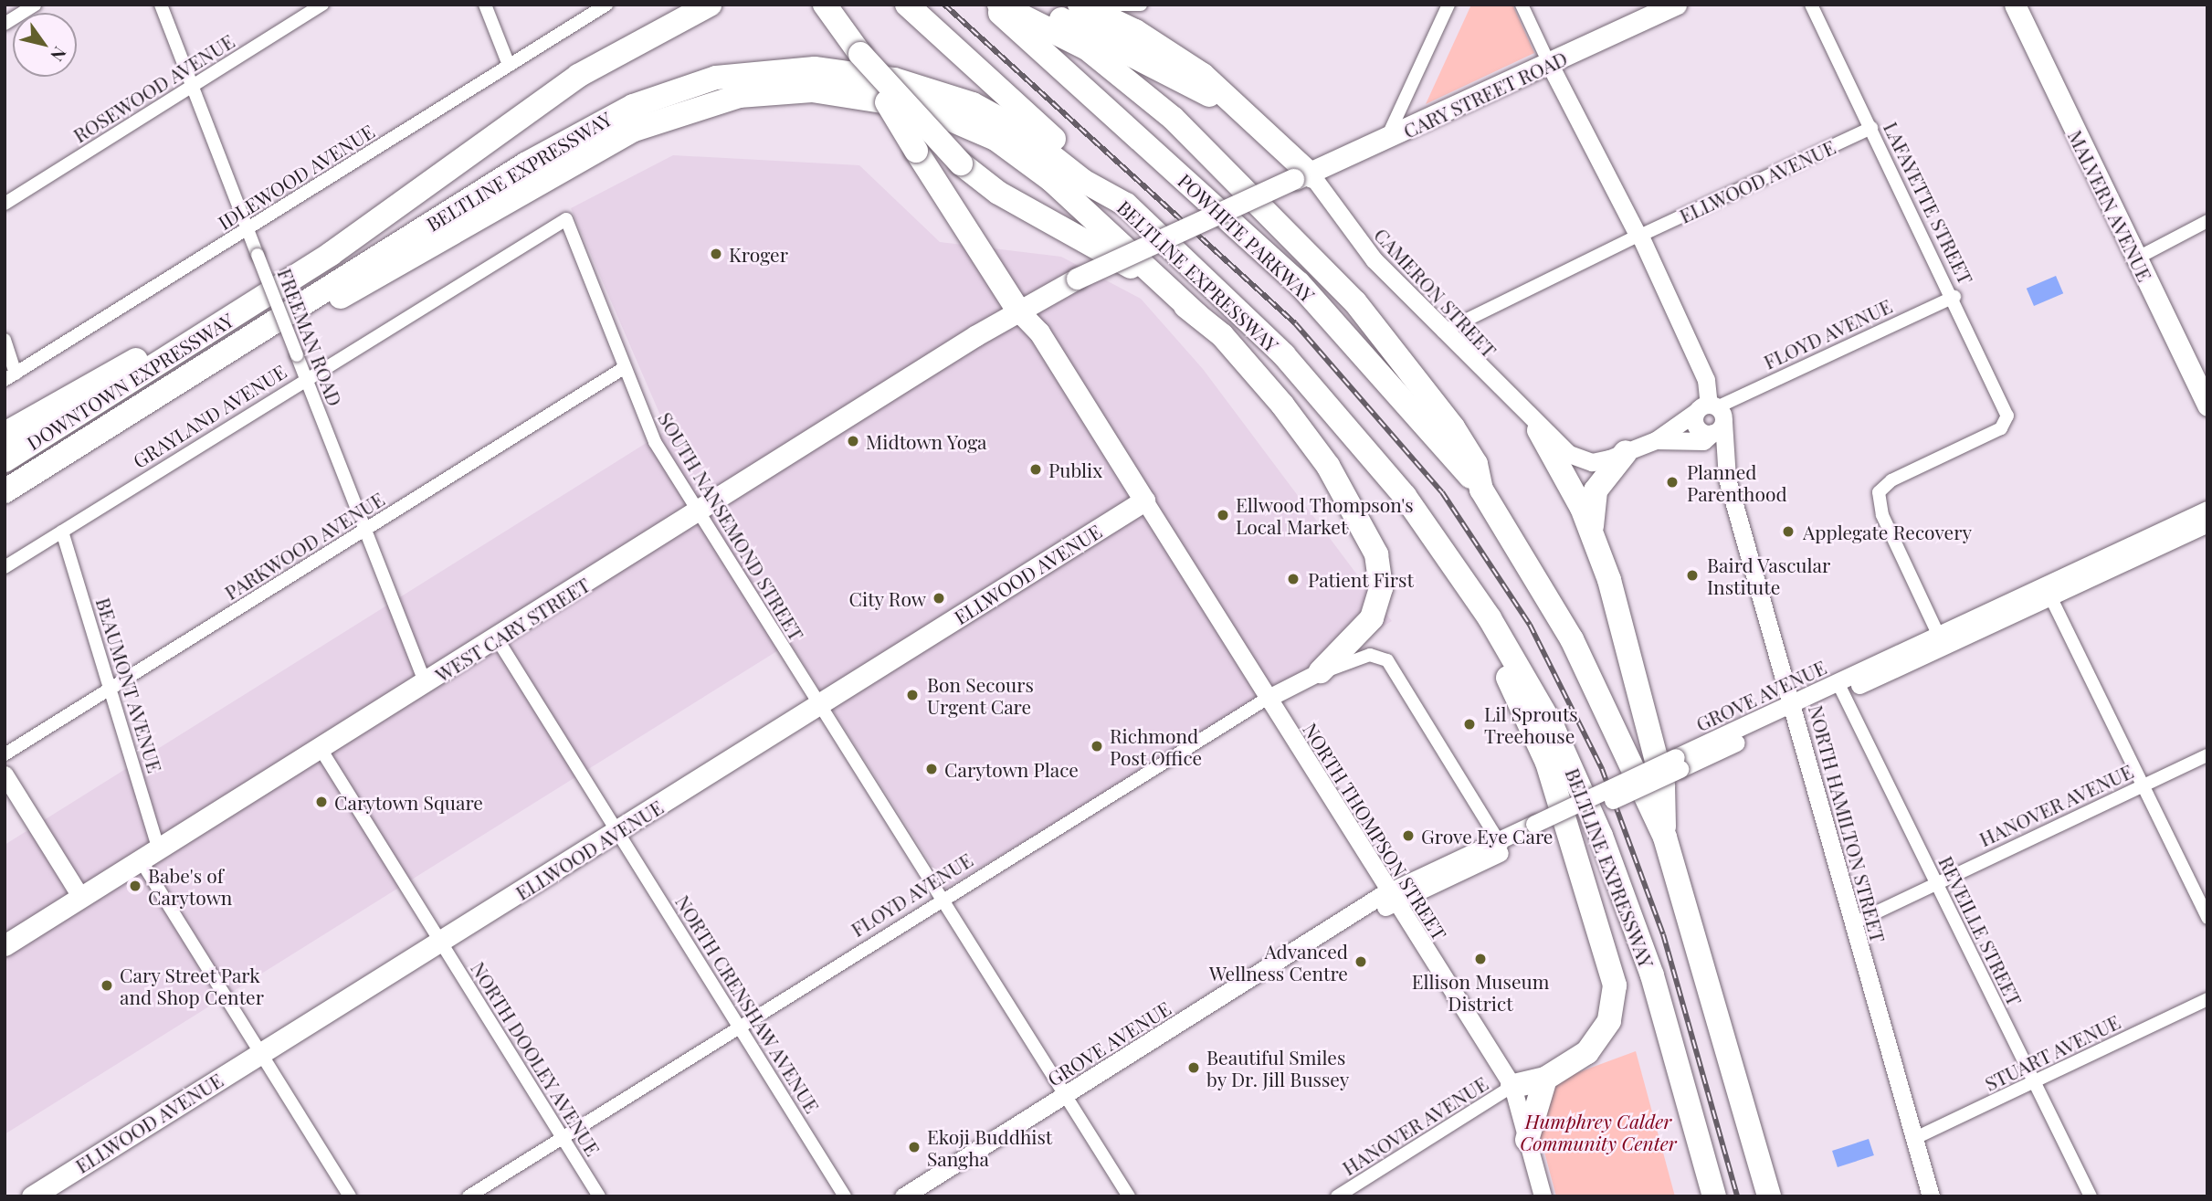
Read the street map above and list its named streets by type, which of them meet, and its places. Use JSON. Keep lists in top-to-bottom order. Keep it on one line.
{"streets":{"highway":["BELTLINE EXPRESSWAY","POWHITE PARKWAY","DOWNTOWN EXPRESSWAY"],"main road":["CARY STREET ROAD","ELLWOOD AVENUE","MALVERN AVENUE","CAMERON STREET","FLOYD AVENUE","WEST CARY STREET","GROVE AVENUE","NORTH HAMILTON STREET","NORTH THOMPSON STREET"],"street":["ROSEWOOD AVENUE","IDLEWOOD AVENUE","LAFAYETTE STREET","FREEMAN ROAD","GRAYLAND AVENUE","SOUTH NANSEMOND STREET","PARKWOOD AVENUE","BEAUMONT AVENUE","HANOVER AVENUE","REVEILLE STREET","NORTH CRENSHAW AVENUE","STUART AVENUE","NORTH DOOLEY AVENUE"]},"crossings":[["ROSEWOOD AVENUE","FREEMAN ROAD"],["CARY STREET ROAD","CAMERON STREET"],["CARY STREET ROAD","WEST CARY STREET"],["CARY STREET ROAD","NORTH HAMILTON STREET"],["BELTLINE EXPRESSWAY","DOWNTOWN EXPRESSWAY"],["IDLEWOOD AVENUE","FREEMAN ROAD"],["ELLWOOD AVENUE","LAFAYETTE STREET"],["ELLWOOD AVENUE","CAMERON STREET"],["ELLWOOD AVENUE","SOUTH NANSEMOND STREET"],["ELLWOOD AVENUE","NORTH HAMILTON STREET"],["ELLWOOD AVENUE","NORTH THOMPSON STREET"],["ELLWOOD AVENUE","NORTH CRENSHAW AVENUE"],["ELLWOOD AVENUE","NORTH DOOLEY AVENUE"],["LAFAYETTE STREET","FLOYD AVENUE"],["LAFAYETTE STREET","GROVE AVENUE"],["CAMERON STREET","FLOYD AVENUE"],["CAMERON STREET","WEST CARY STREET"],["FLOYD AVENUE","SOUTH NANSEMOND STREET"],["FLOYD AVENUE","GROVE AVENUE"],["FLOYD AVENUE","NORTH HAMILTON STREET"],["FLOYD AVENUE","NORTH THOMPSON STREET"],["FLOYD AVENUE","NORTH CRENSHAW AVENUE"],["FLOYD AVENUE","NORTH DOOLEY AVENUE"],["FREEMAN ROAD","GRAYLAND AVENUE"],["FREEMAN ROAD","PARKWOOD AVENUE"],["FREEMAN ROAD","WEST CARY STREET"],["GRAYLAND AVENUE","SOUTH NANSEMOND STREET"],["GRAYLAND AVENUE","BEAUMONT AVENUE"],["SOUTH NANSEMOND STREET","PARKWOOD AVENUE"],["SOUTH NANSEMOND STREET","WEST CARY STREET"],["SOUTH NANSEMOND STREET","GROVE AVENUE"],["PARKWOOD AVENUE","BEAUMONT AVENUE"],["WEST CARY STREET","BEAUMONT AVENUE"],["WEST CARY STREET","NORTH CRENSHAW AVENUE"],["WEST CARY STREET","NORTH DOOLEY AVENUE"],["GROVE AVENUE","NORTH HAMILTON STREET"],["GROVE AVENUE","NORTH THOMPSON STREET"],["GROVE AVENUE","REVEILLE STREET"],["HANOVER AVENUE","NORTH HAMILTON STREET"],["HANOVER AVENUE","NORTH THOMPSON STREET"],["HANOVER AVENUE","REVEILLE STREET"],["NORTH HAMILTON STREET","STUART AVENUE"],["REVEILLE STREET","STUART AVENUE"]],"parks":["Humphrey Calder Community Center"],"places":["Kroger","Midtown Yoga","Publix","Planned Parenthood","Ellwood Thompson's Local Market","Applegate Recovery","Baird Vascular Institute","Patient First","City Row","Bon Secours Urgent Care","Lil Sprouts Treehouse","Richmond Post Office","Carytown Place","Carytown Square","Grove Eye Care","Babe's of Carytown","Ellison Museum District","Advanced Wellness Centre","Cary Street Park and Shop Center","Beautiful Smiles by Dr. Jill Bussey","Ekoji Buddhist Sangha"],"north":"bottom right"}
